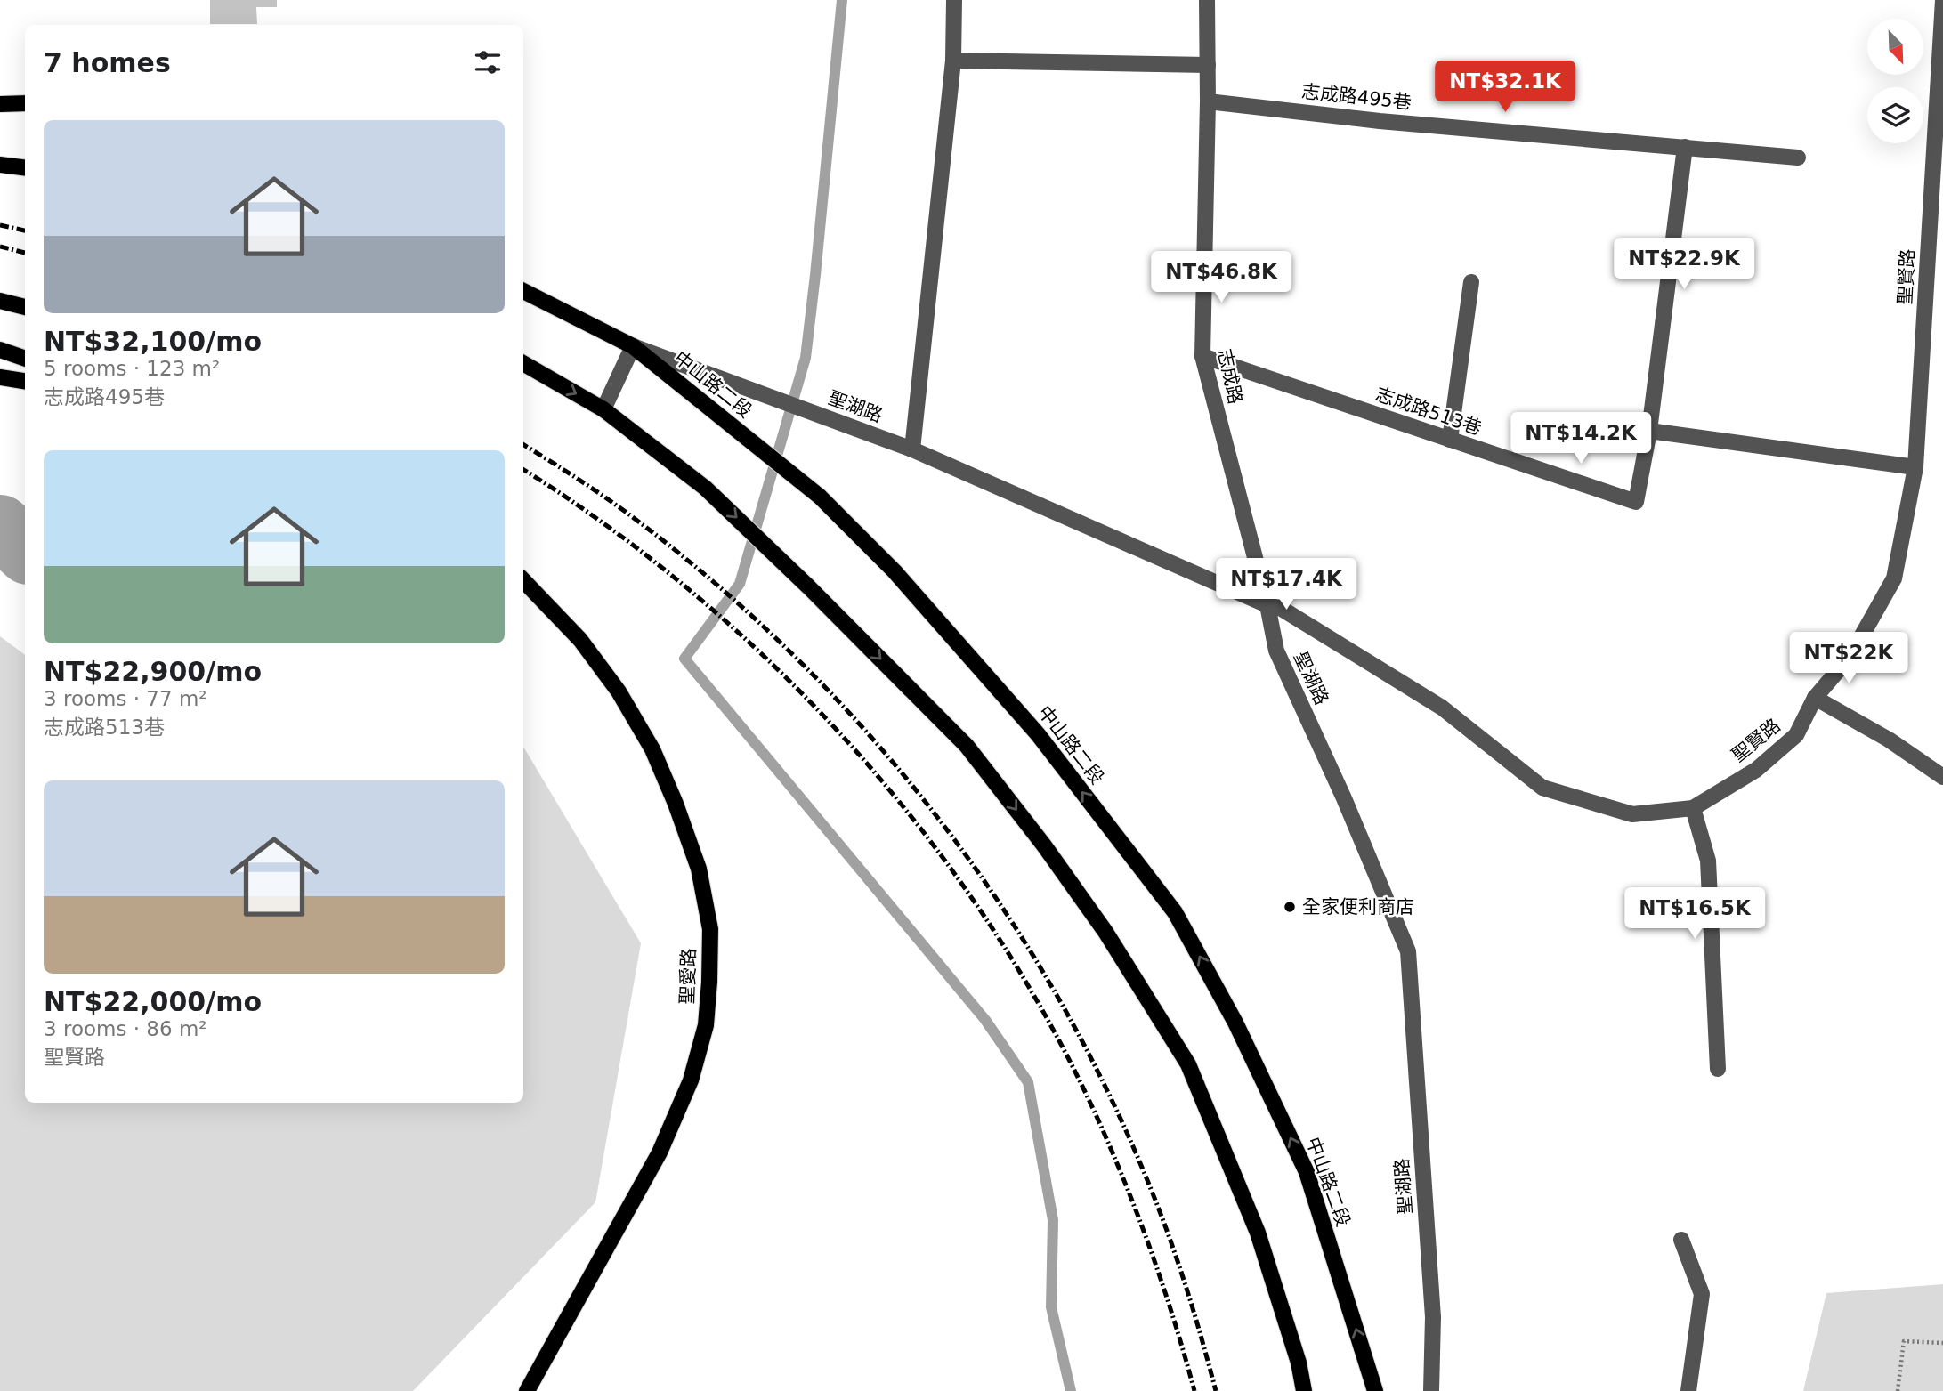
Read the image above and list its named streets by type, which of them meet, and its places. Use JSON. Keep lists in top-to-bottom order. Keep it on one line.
{"streets":{"main road":["中山路二段","聖愛路"],"street":["志成路495巷","聖賢路","志成路","聖湖路","志成路513巷"]},"crossings":[["志成路495巷","志成路"],["聖賢路","志成路"],["聖賢路","聖湖路"],["志成路","聖湖路"],["志成路","志成路513巷"],["中山路二段","聖湖路"]],"places":["全家便利商店"],"north":"bottom right","page":{"heading":"7 homes","price":["NT$32.1K","NT$22.9K","NT$46.8K","NT$14.2K","NT$17.4K","NT$22K","NT$16.5K"],"list":[{"name":"NT$32,100/mo","note":"5 rooms · 123 m² · 志成路495巷"},{"name":"NT$22,900/mo","note":"3 rooms · 77 m² · 志成路513巷"},{"name":"NT$22,000/mo","note":"3 rooms · 86 m² · 聖賢路"}]}}
